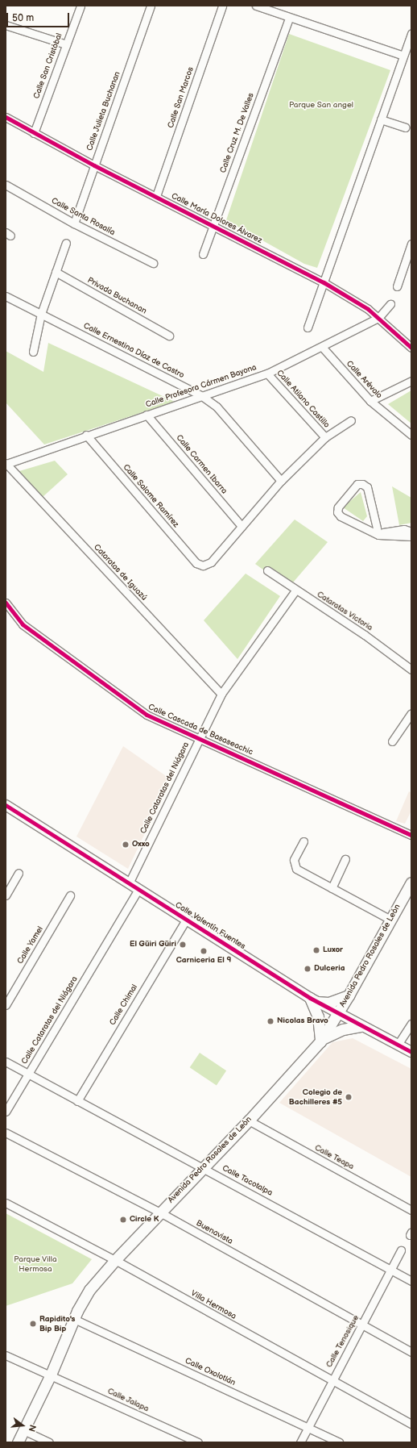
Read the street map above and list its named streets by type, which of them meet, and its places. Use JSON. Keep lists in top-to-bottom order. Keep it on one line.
{"streets":{"main road":["Avenida Pedro Rosales de León"],"street":["Calle San Cristóbal","Calle San Marcos","Calle Julieta Buchanan","Calle Cruz M. De Valles","Calle Santa Rosalía","Calle María Dolores Álvarez","Privada Buchanan","Calle Ernestina Díaz de Castro","Calle Arévalo","Calle Profesora Cármen Bayona","Calle Atilano Castillo","Calle Carmen Ibarra","Calle Salome Ramírez","Cataratas de Iguazú","Cataratas Victoria","Calle Cascada de Basaseachic","Calle Cataratas del Niágara","Calle Valentín Fuentes","Calle Yamel","Calle Chimal","Calle Teapa","Calle Tacotalpa","Buenavista","Villa Hermosa","Calle Tenosique","Calle Oxolotlán","Calle Jalapa"]},"crossings":[["Calle San Cristóbal","Calle María Dolores Álvarez"],["Calle San Marcos","Calle María Dolores Álvarez"],["Calle Julieta Buchanan","Calle Santa Rosalía"],["Calle Julieta Buchanan","Calle María Dolores Álvarez"],["Calle Cruz M. De Valles","Calle María Dolores Álvarez"],["Calle María Dolores Álvarez","Calle Profesora Cármen Bayona"],["Calle Ernestina Díaz de Castro","Calle Profesora Cármen Bayona"],["Calle Arévalo","Calle Profesora Cármen Bayona"],["Calle Profesora Cármen Bayona","Calle Atilano Castillo"],["Calle Profesora Cármen Bayona","Calle Carmen Ibarra"],["Calle Profesora Cármen Bayona","Calle Salome Ramírez"],["Calle Profesora Cármen Bayona","Cataratas de Iguazú"],["Calle Carmen Ibarra","Calle Salome Ramírez"],["Cataratas de Iguazú","Calle Cataratas del Niágara"],["Cataratas Victoria","Calle Cataratas del Niágara"],["Calle Cascada de Basaseachic","Calle Cataratas del Niágara"],["Calle Cataratas del Niágara","Calle Valentín Fuentes"],["Calle Cataratas del Niágara","Calle Tacotalpa"],["Calle Valentín Fuentes","Avenida Pedro Rosales de León"],["Calle Valentín Fuentes","Calle Chimal"],["Avenida Pedro Rosales de León","Calle Teapa"],["Avenida Pedro Rosales de León","Calle Tacotalpa"],["Avenida Pedro Rosales de León","Buenavista"],["Avenida Pedro Rosales de León","Villa Hermosa"],["Avenida Pedro Rosales de León","Calle Oxolotlán"],["Avenida Pedro Rosales de León","Calle Jalapa"],["Calle Chimal","Calle Tacotalpa"],["Calle Tacotalpa","Calle Tenosique"],["Buenavista","Calle Tenosique"],["Villa Hermosa","Calle Tenosique"],["Calle Tenosique","Calle Oxolotlán"]],"parks":["Parque San angel","Parque Villa Hermosa"],"places":["Oxxo","El Güiri Güiri","Luxor","Carniceria El 9","Dulceria","Nicolas Bravo","Colegio de Bachilleres #5","Circle K","Rapidito's Bip Bip"],"scale_bar":"50 m","north":"right"}
